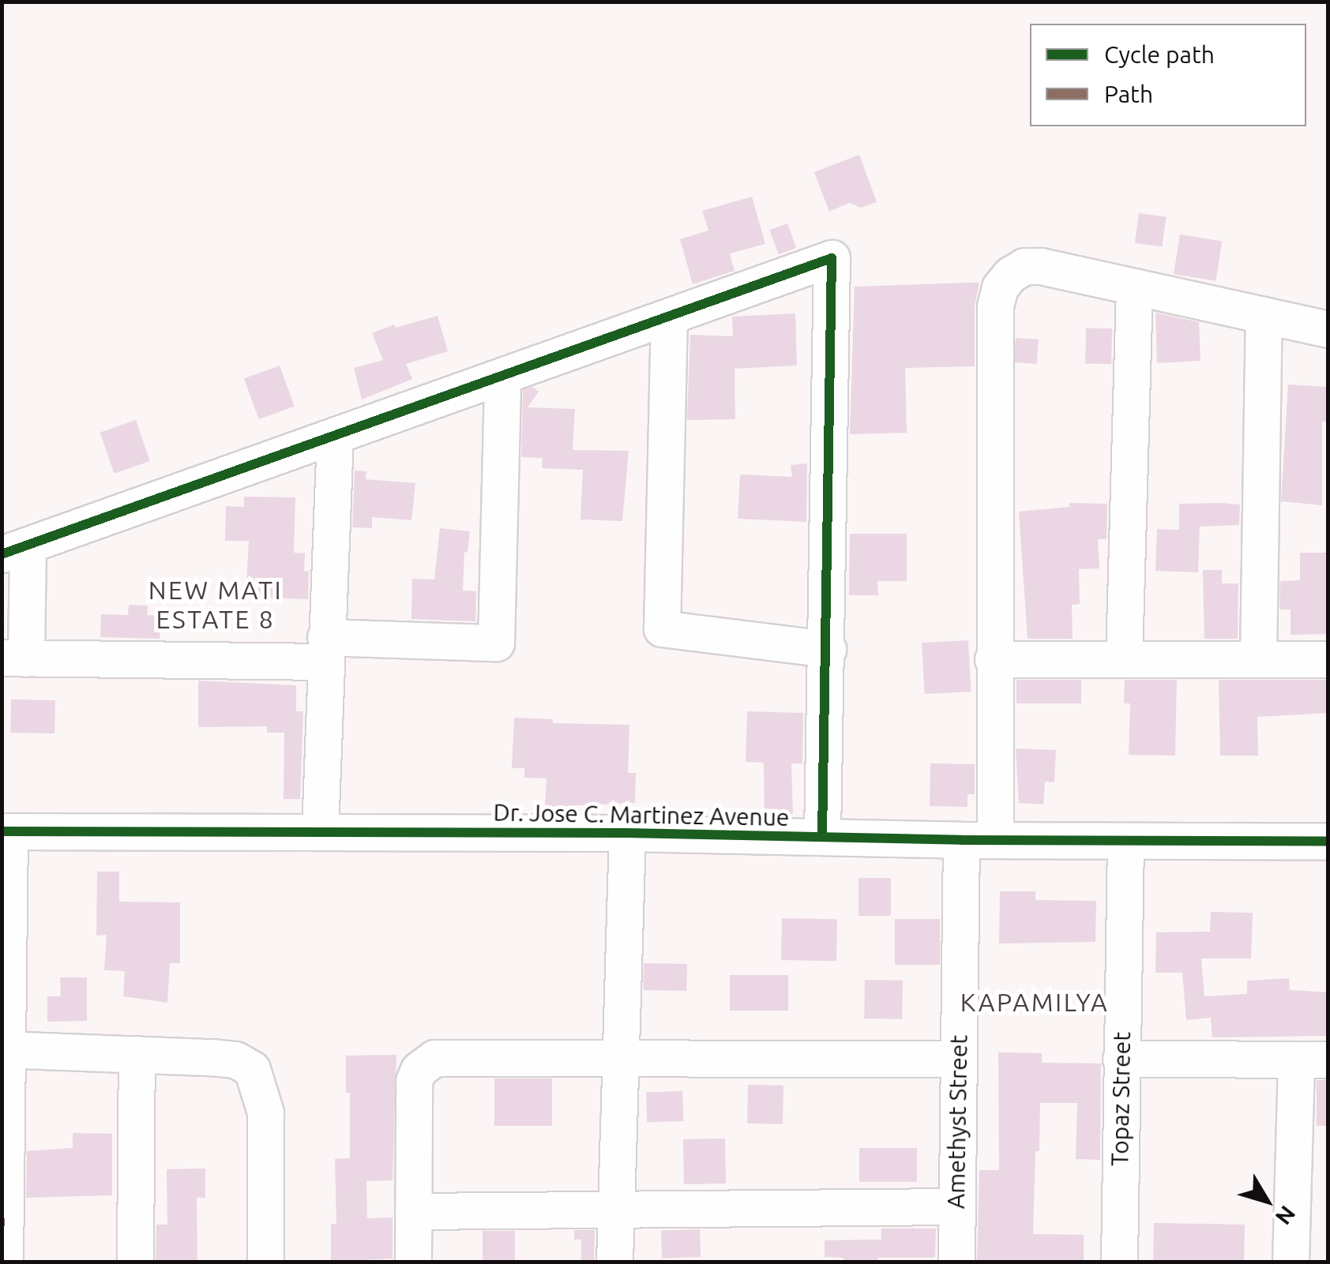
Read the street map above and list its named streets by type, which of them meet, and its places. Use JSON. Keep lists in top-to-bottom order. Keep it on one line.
{"streets":{"street":["Dr. Jose C. Martinez Avenue","Topaz Street","Amethyst Street"]},"crossings":[["Dr. Jose C. Martinez Avenue","Topaz Street"],["Dr. Jose C. Martinez Avenue","Amethyst Street"]],"districts":["NEW MATI ESTATE 8","KAPAMILYA"],"legend":["Cycle path","Path"],"north":"bottom right"}
